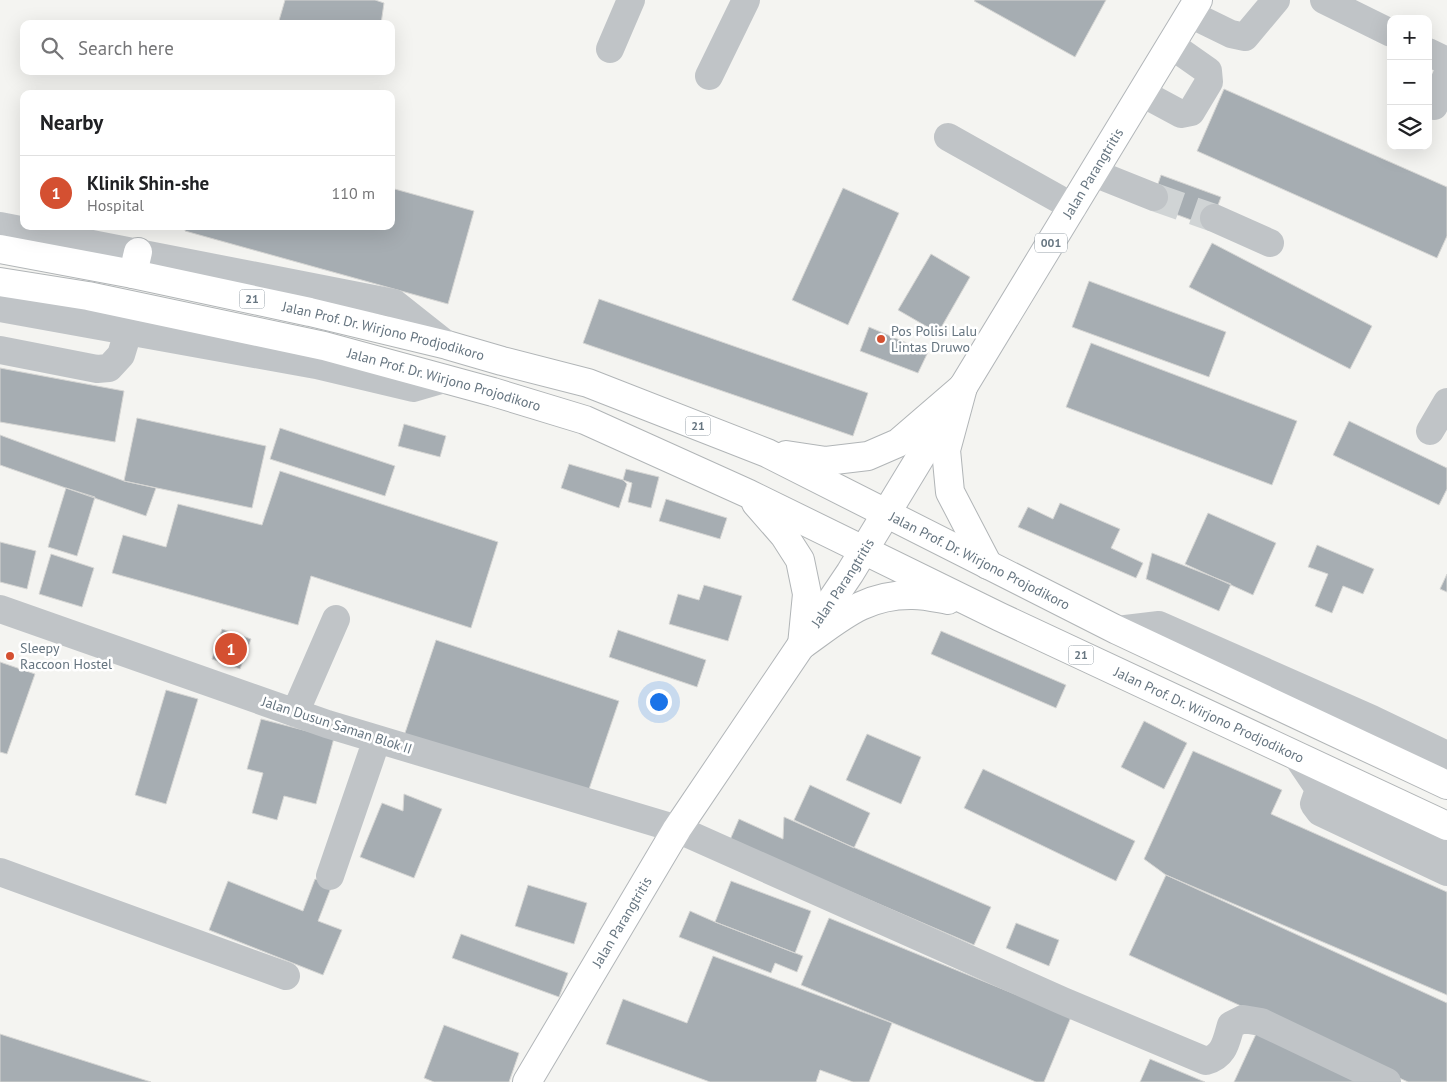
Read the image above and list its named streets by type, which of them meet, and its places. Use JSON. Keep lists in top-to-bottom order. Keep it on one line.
{"streets":{"main road":["Jalan Parangtritis","001","21","Jalan Prof. Dr. Wirjono Prodjodikoro","Jalan Prof. Dr. Wirjono Projodikoro"],"street":["Jalan Dusun Saman Blok II"]},"crossings":[["Jalan Parangtritis","Jalan Prof. Dr. Wirjono Prodjodikoro"],["Jalan Parangtritis","Jalan Prof. Dr. Wirjono Projodikoro"],["Jalan Parangtritis","Jalan Dusun Saman Blok II"],["Jalan Prof. Dr. Wirjono Prodjodikoro","Jalan Prof. Dr. Wirjono Projodikoro"]],"places":["Pos Polisi Lalu Lintas Druwo","Sleepy Raccoon Hostel"],"page":{"map_buttons":["+","−"],"search":"Search here","heading":"Nearby","list":[{"mark":"1","name":"Klinik Shin-she","note":"Hospital","value":"110 m"}],"pins":"1"}}
